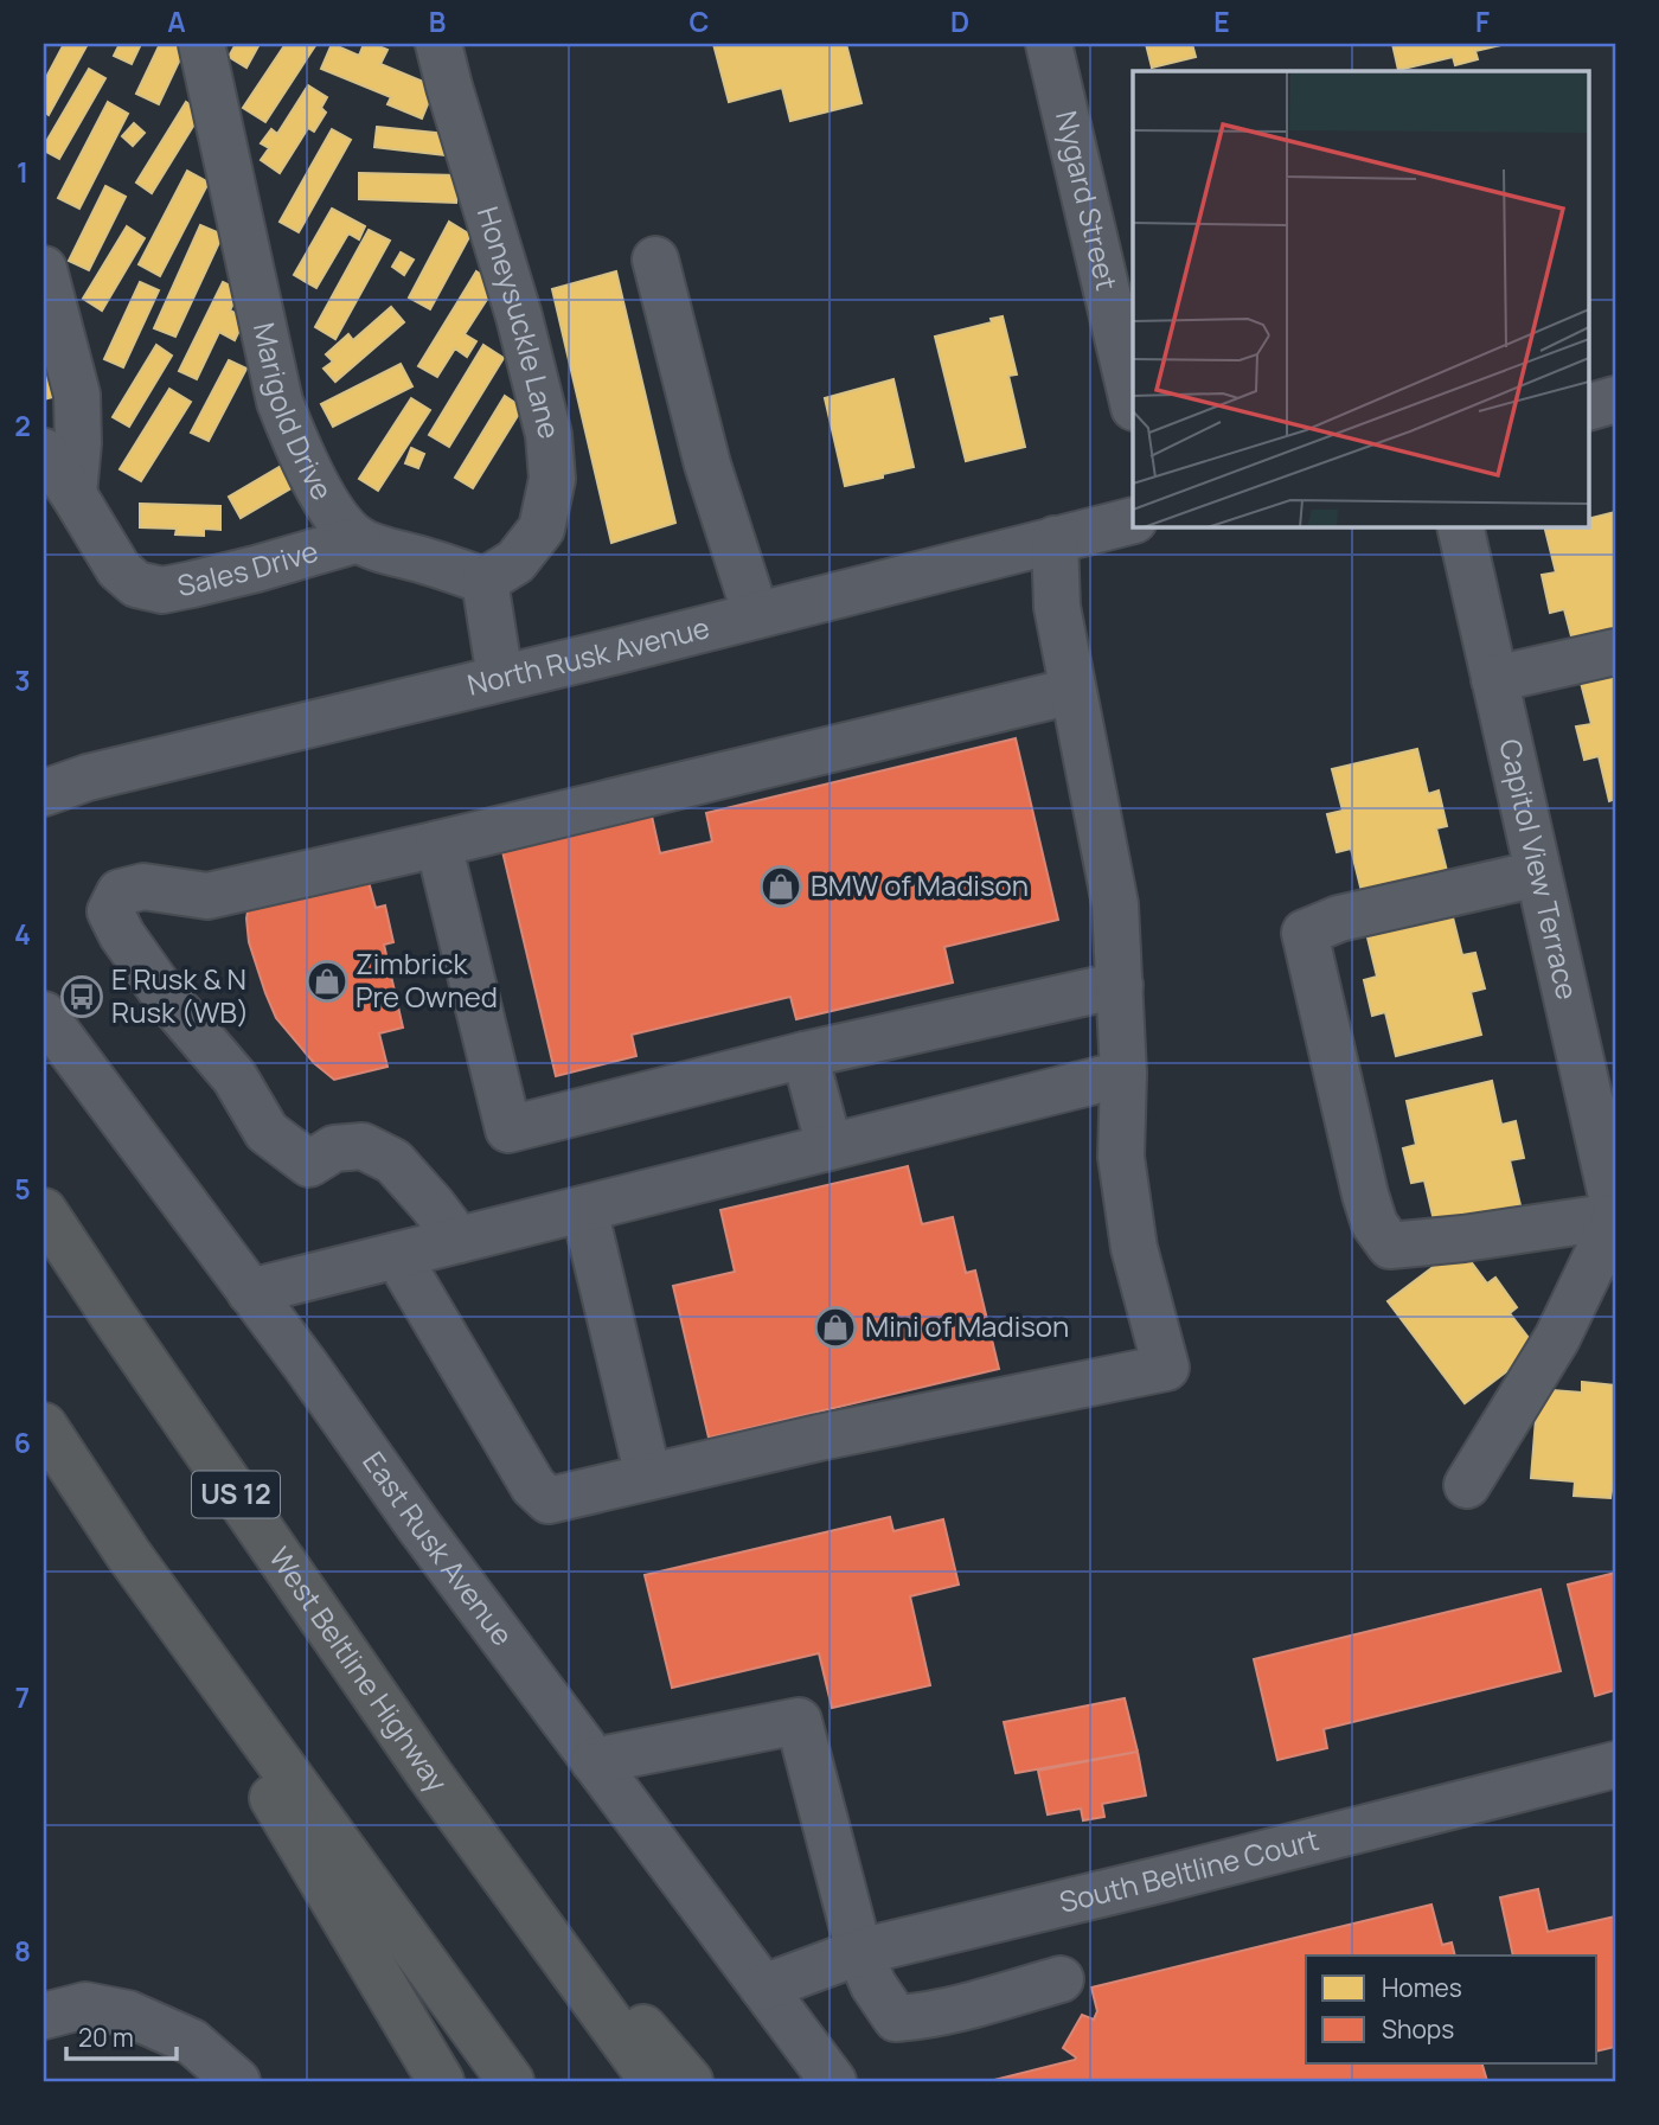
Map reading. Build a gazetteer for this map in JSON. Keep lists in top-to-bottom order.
{
  "streets": {
    "highway": ["US 12", "West Beltline Highway"],
    "street": [
      "Nygard Street",
      "Honeysuckle Lane",
      "Marigold Drive",
      "Sales Drive",
      "North Rusk Avenue",
      "Capitol View Terrace",
      "East Rusk Avenue",
      "South Beltline Court"
    ]
  },
  "crossings": [
    ["Honeysuckle Lane", "Marigold Drive"],
    ["Marigold Drive", "Sales Drive"],
    ["East Rusk Avenue", "South Beltline Court"]
  ],
  "places": {
    "shop": ["BMW of Madison", "Zimbrick Pre Owned", "Mini of Madison"],
    "bus stop": ["E Rusk & N Rusk (WB)"]
  },
  "legend": ["Homes", "Shops"],
  "scale_bar": "20 m",
  "grid": {
    "columns": [
      "A",
      "B",
      "C",
      "D",
      "E",
      "F"
    ],
    "rows": [
      "1",
      "2",
      "3",
      "4",
      "5",
      "6",
      "7",
      "8"
    ]
  }
}
